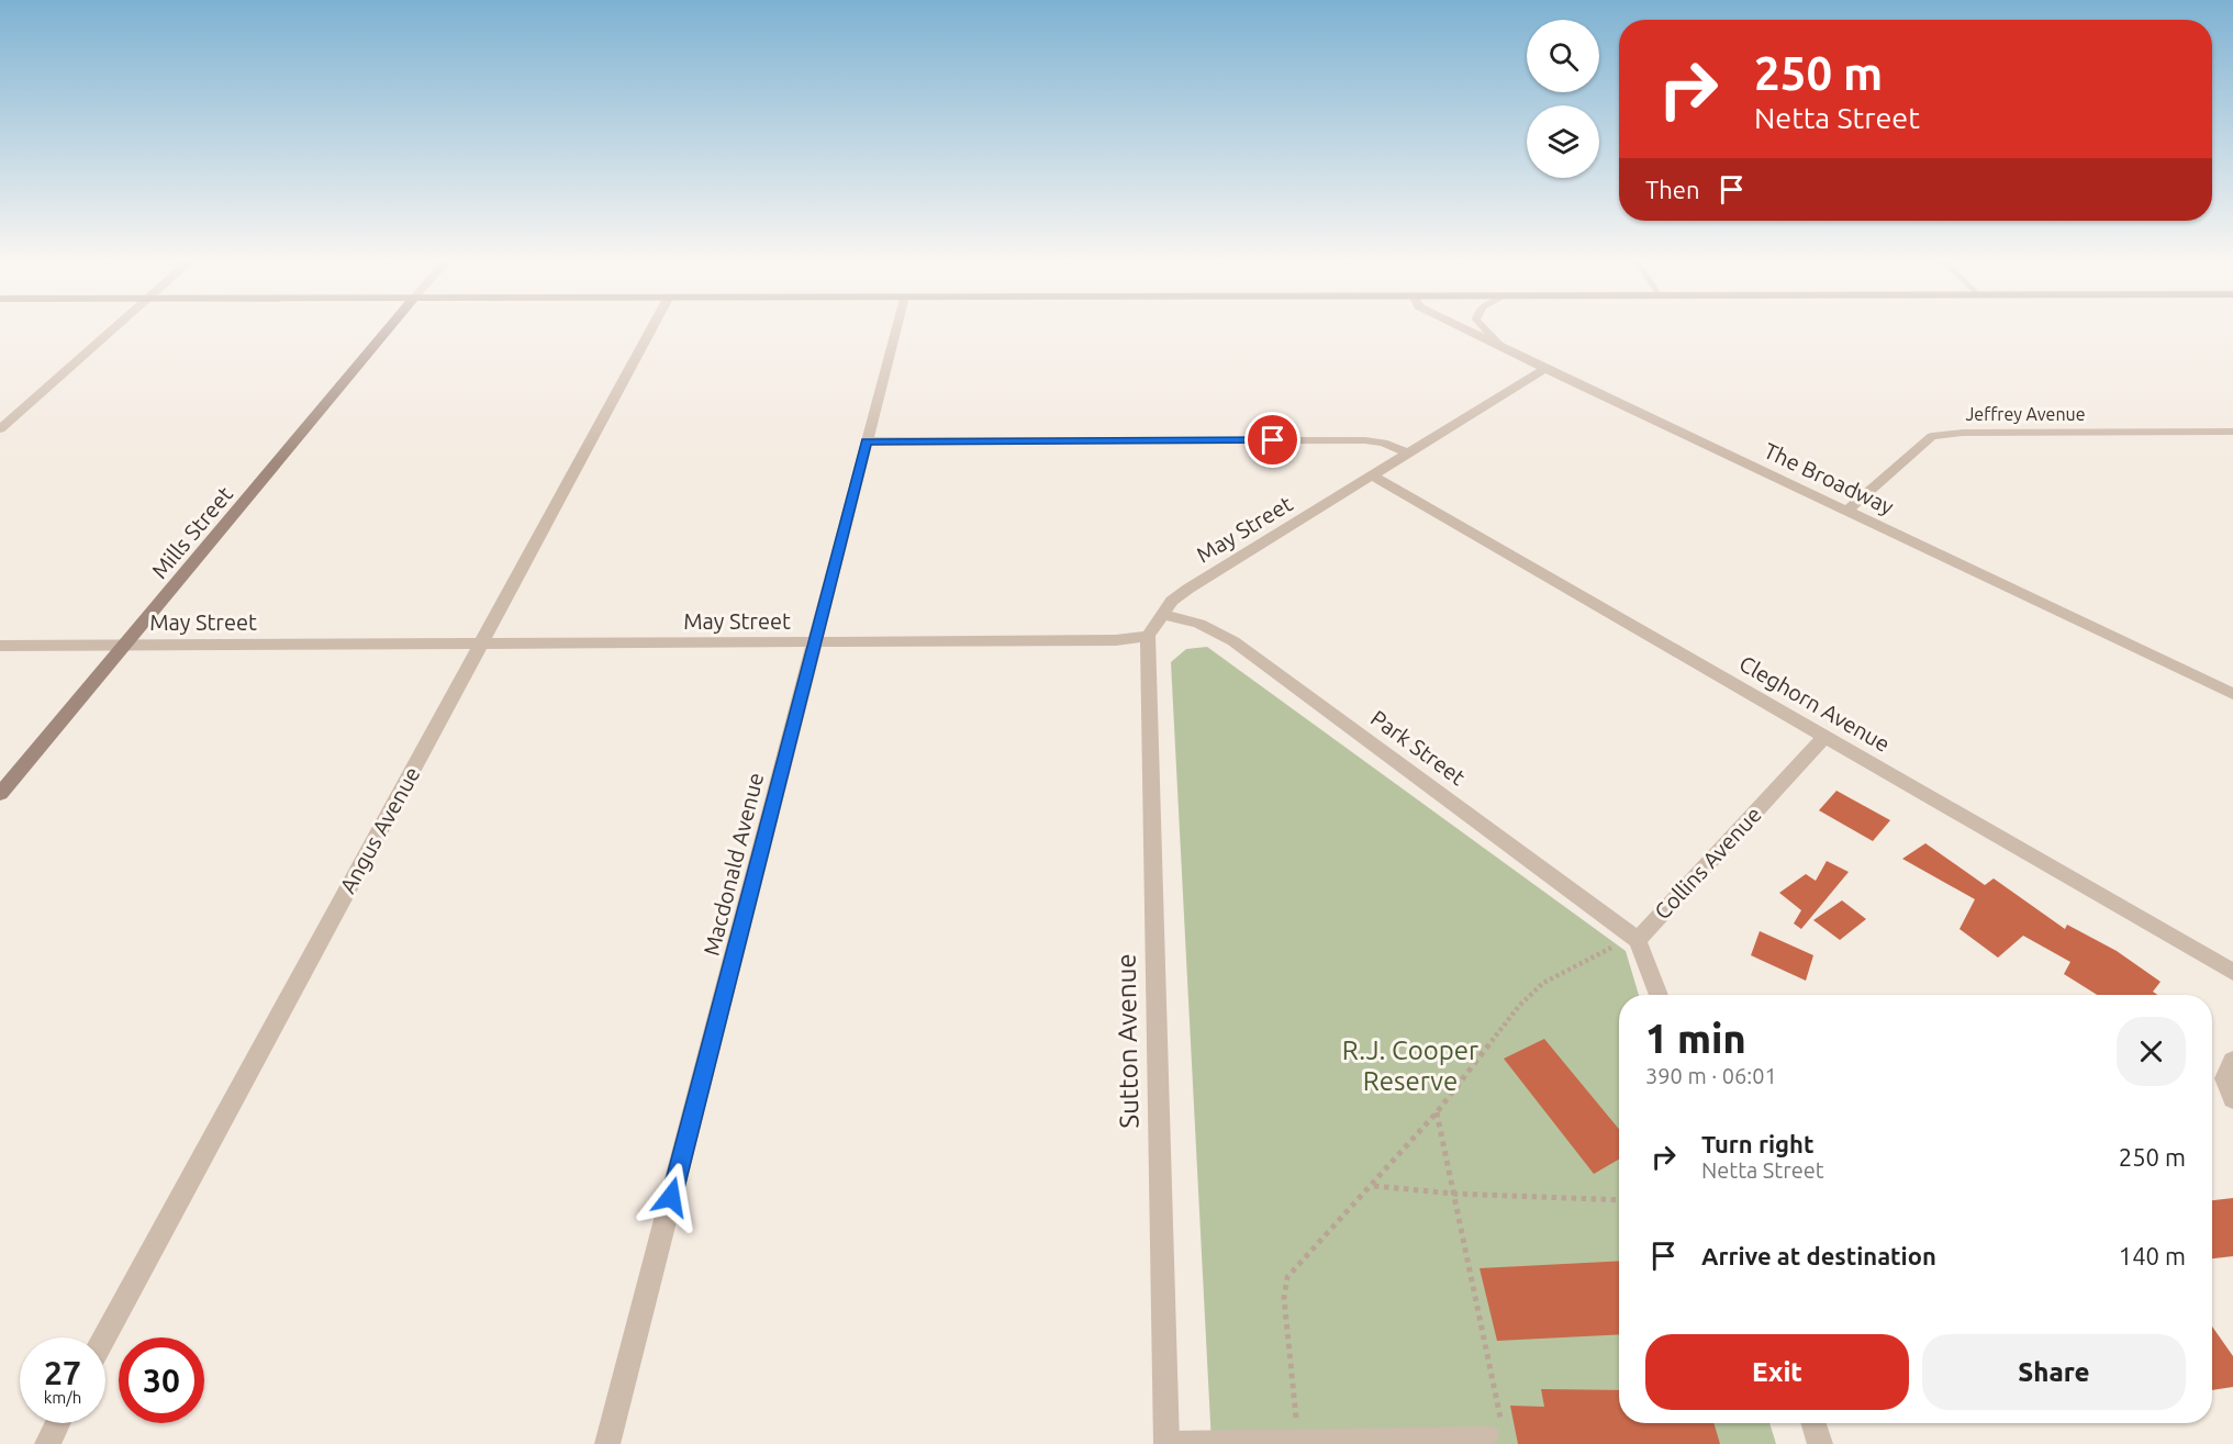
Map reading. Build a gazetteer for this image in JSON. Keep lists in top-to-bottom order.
{
  "streets": {
    "main road": ["Mills Street"],
    "street": [
      "Jeffrey Avenue",
      "The Broadway",
      "May Street",
      "Cleghorn Avenue",
      "Park Street",
      "Angus Avenue",
      "Collins Avenue",
      "Macdonald Avenue",
      "Sutton Avenue"
    ]
  },
  "crossings": [
    ["Jeffrey Avenue", "The Broadway"],
    ["The Broadway", "May Street"],
    ["May Street", "Mills Street"],
    ["May Street", "Cleghorn Avenue"],
    ["May Street", "Park Street"],
    ["May Street", "Angus Avenue"],
    ["May Street", "Macdonald Avenue"],
    ["May Street", "Sutton Avenue"],
    ["Cleghorn Avenue", "Collins Avenue"],
    ["Park Street", "Collins Avenue"]
  ],
  "parks": ["R.J. Cooper Reserve"],
  "page": {
    "turn": ["250 m", "Netta Street"],
    "then": "Then",
    "heading": ["1 min", "390 m · 06:01"],
    "list": [
      {
        "name": "Turn right",
        "note": "Netta Street",
        "value": "250 m"
      },
      {
        "name": "Arrive at destination",
        "value": "140 m"
      }
    ],
    "buttons": ["Exit", "Share"],
    "speed": "27 km/h",
    "limit": "30"
  }
}
